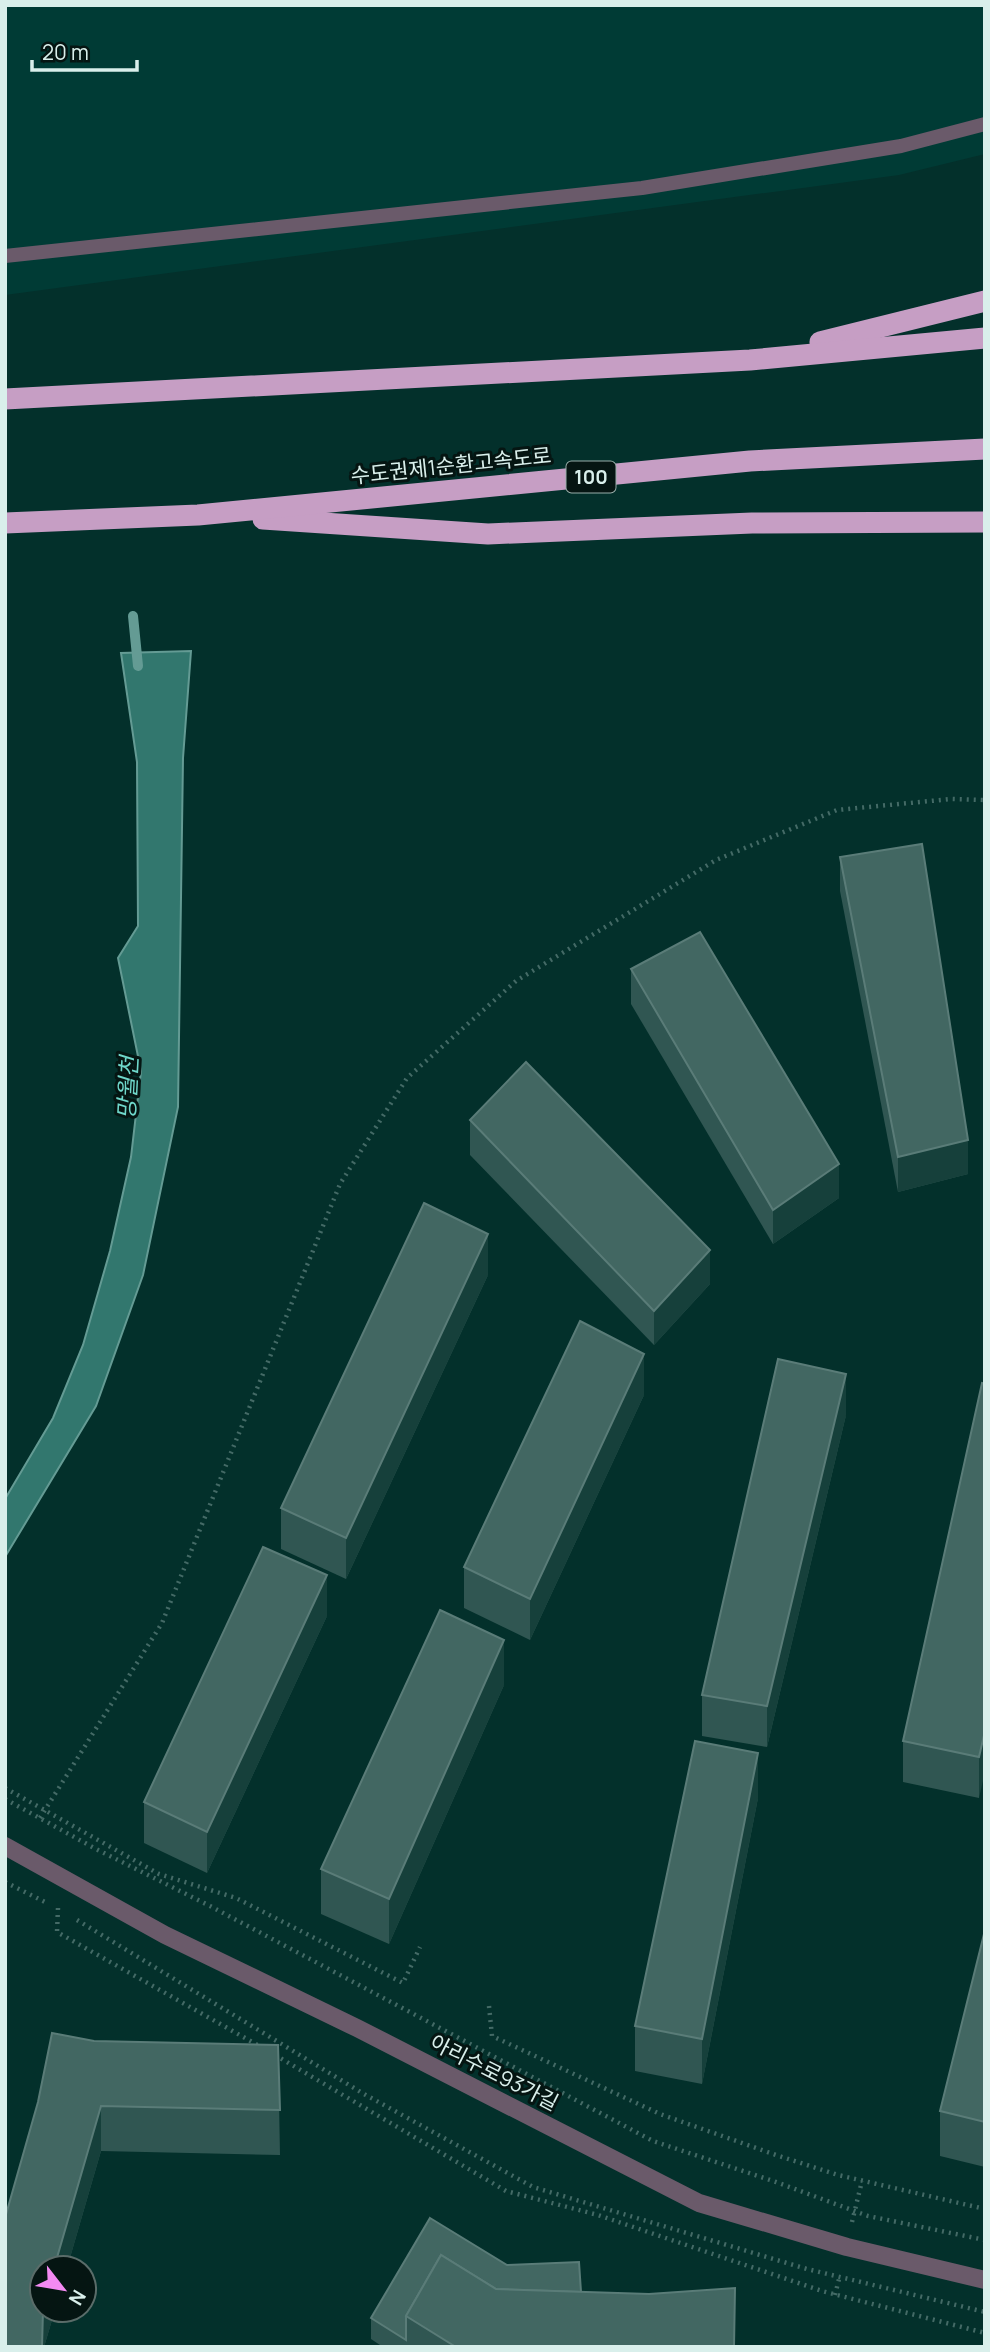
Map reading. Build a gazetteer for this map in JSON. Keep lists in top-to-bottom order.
{
  "streets": {
    "highway": ["수도권제1순환고속도로", "100"],
    "street": ["아리수로93가길"]
  },
  "water": ["망월천"],
  "scale_bar": "20 m",
  "north": "bottom right"
}
